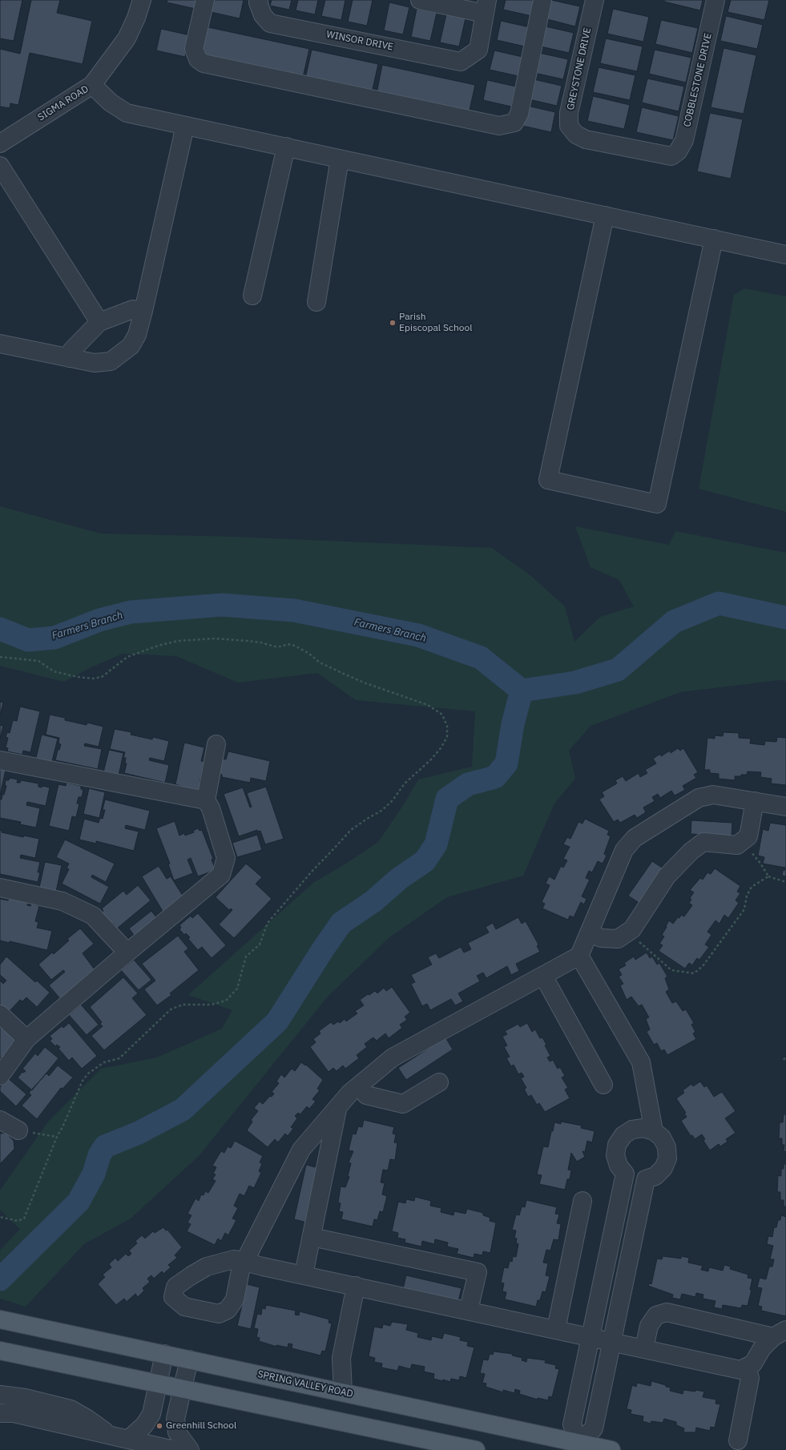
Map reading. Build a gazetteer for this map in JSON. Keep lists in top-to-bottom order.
{
  "streets": {
    "main road": ["SPRING VALLEY ROAD"],
    "street": [
      "WINSOR DRIVE",
      "GREYSTONE DRIVE",
      "COBBLESTONE DRIVE",
      "SIGMA ROAD"
    ]
  },
  "crossings": [
    ["GREYSTONE DRIVE", "COBBLESTONE DRIVE"]
  ],
  "water": ["Farmers Branch"],
  "places": ["Parish Episcopal School", "Greenhill School"]
}
